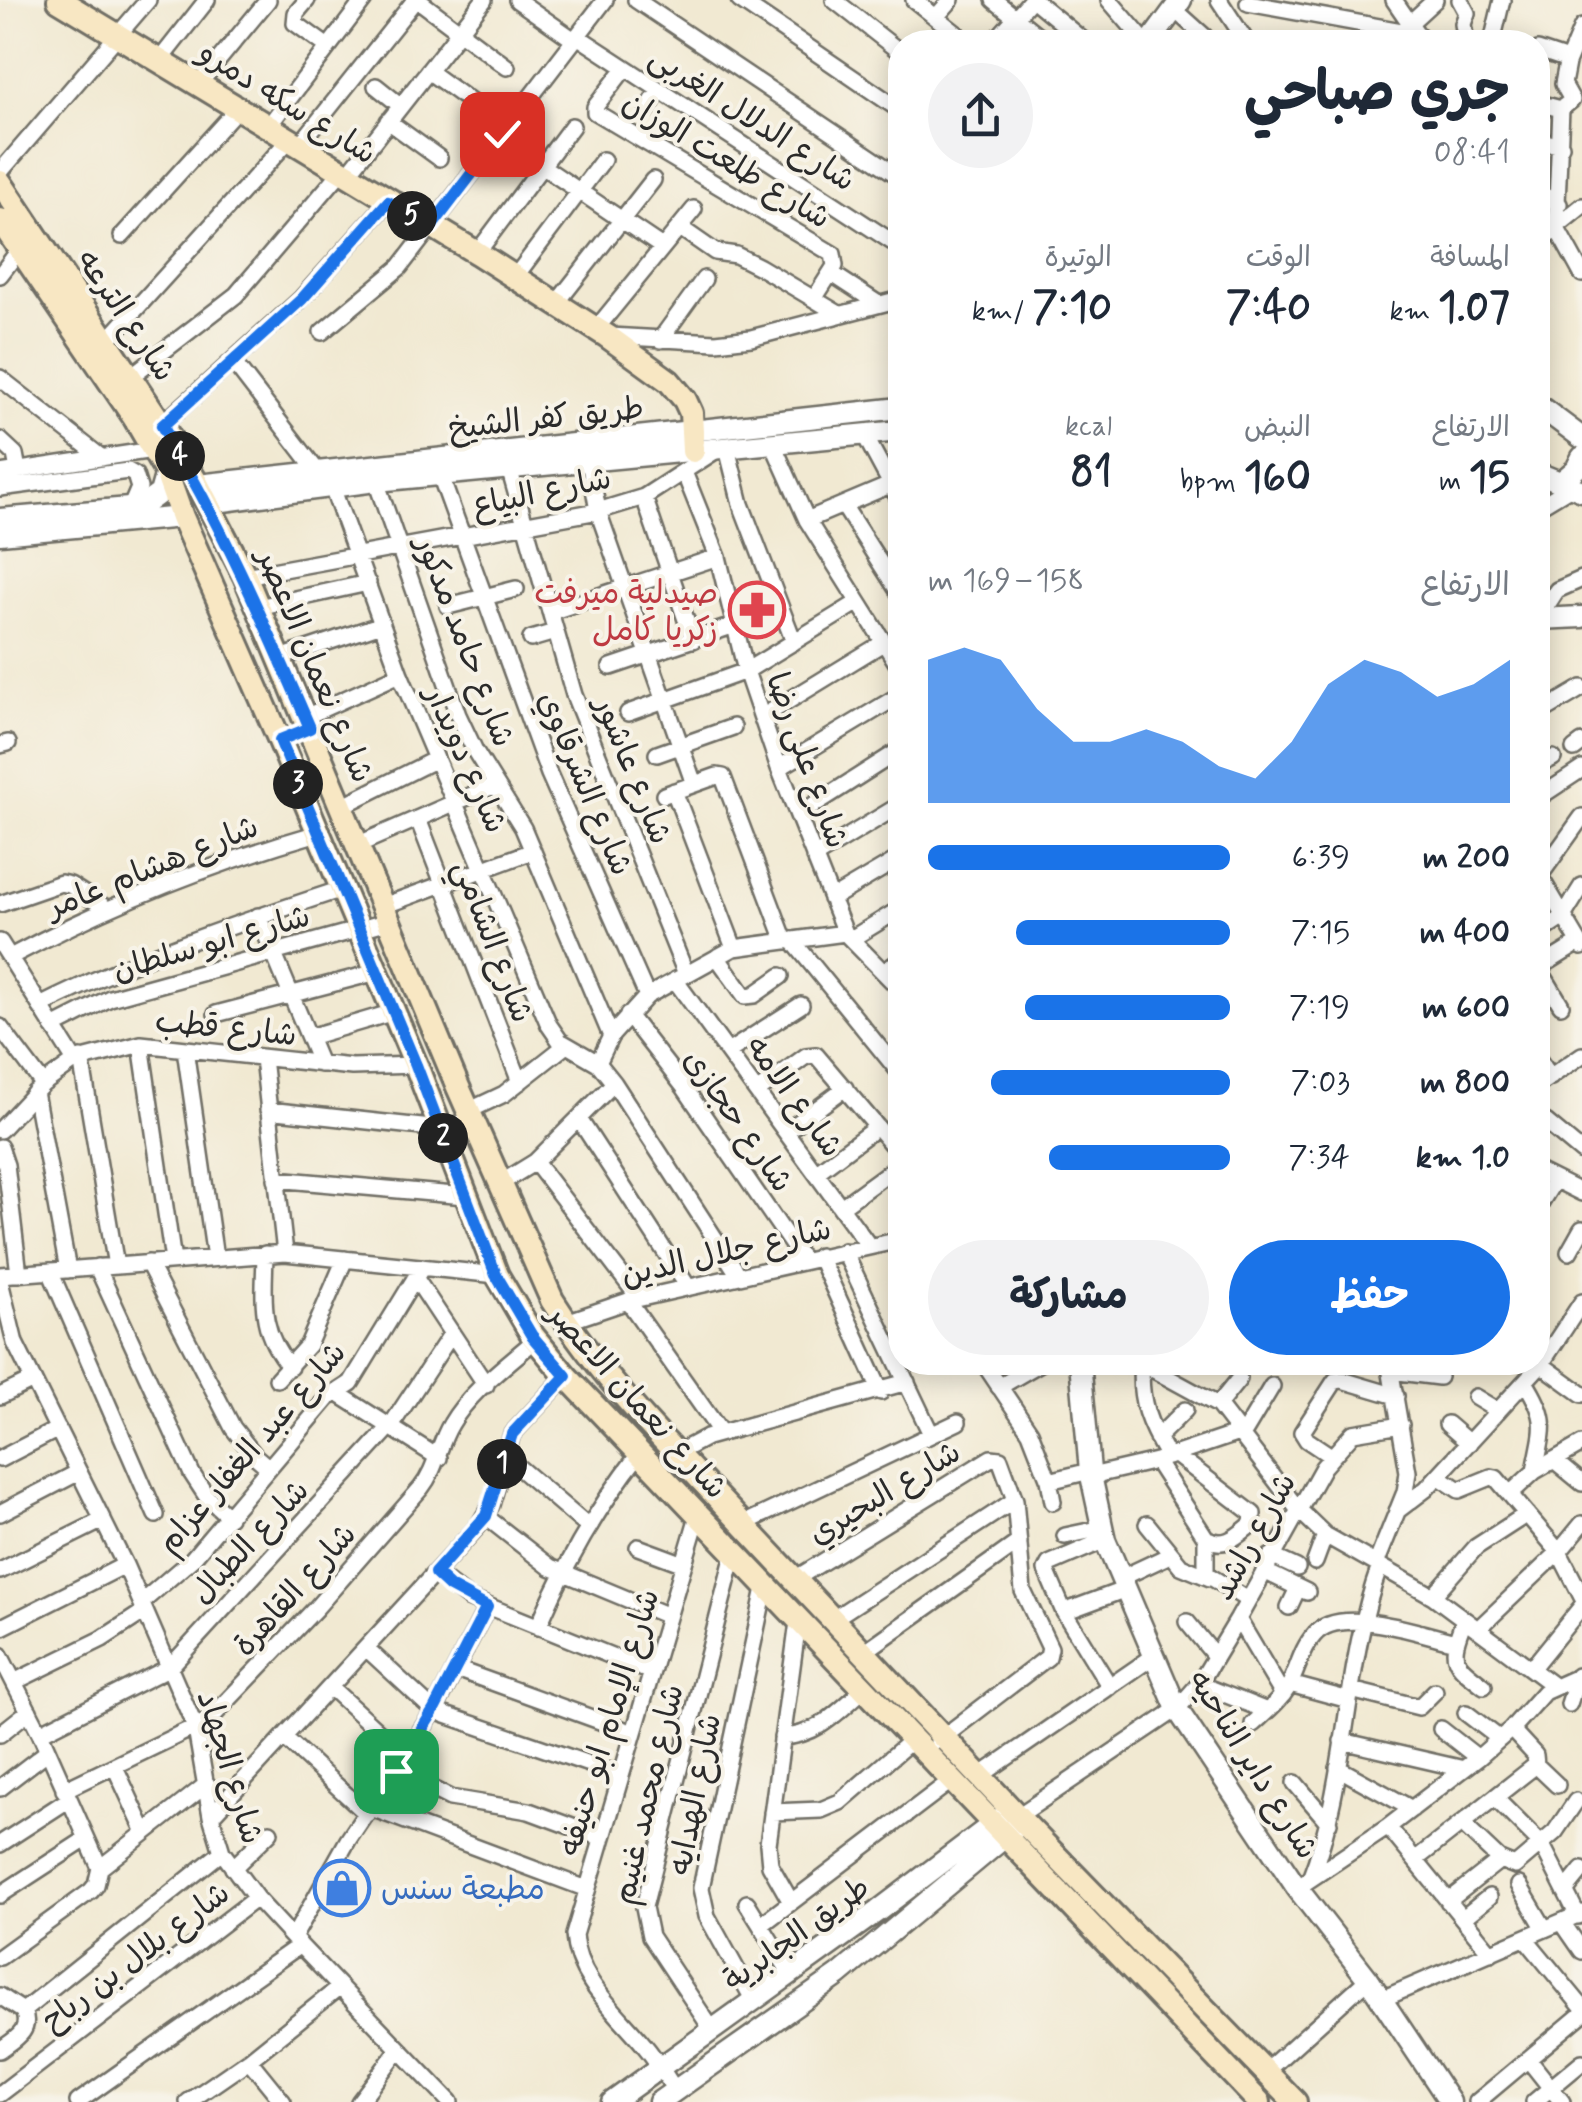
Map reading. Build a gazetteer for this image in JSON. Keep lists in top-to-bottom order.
{
  "streets": {
    "main road": ["شارع سكه دمرو", "شارع الترعه", "شارع نعمان الاعصر"],
    "street": [
      "شارع الدلال الغربى",
      "شارع طلعت الوزان",
      "طريق كفر الشيخ",
      "شارع البياع",
      "شارع حامد مدكور",
      "شارع دويدار",
      "شارع على رضا",
      "شارع عاشور",
      "شارع الشرقاوي",
      "شارع هشام عامر",
      "شارع الشامي",
      "شارع ابو سلطان",
      "شارع قطب",
      "شارع الامه",
      "شارع حجازى",
      "شارع جلال الدين",
      "شارع عبد الغفار عزام",
      "شارع البحيري",
      "شارع راشد",
      "شارع الطبال",
      "شارع القاهرة",
      "شارع الإمام ابو حنيفه",
      "شارع داير الناحيه",
      "شارع الجهاد",
      "شارع محمد غنيم",
      "شارع الهدايه",
      "طريق الجابرية",
      "شارع بلال بن رباح"
    ]
  },
  "crossings": [
    ["شارع سكه دمرو", "طريق كفر الشيخ"],
    ["شارع سكه دمرو", "شارع البياع"],
    ["شارع سكه دمرو", "شارع على رضا"],
    ["شارع الدلال الغربى", "شارع طلعت الوزان"],
    ["شارع الترعه", "طريق كفر الشيخ"],
    ["شارع الترعه", "شارع نعمان الاعصر"],
    ["طريق كفر الشيخ", "شارع البياع"],
    ["طريق كفر الشيخ", "شارع حامد مدكور"],
    ["طريق كفر الشيخ", "شارع نعمان الاعصر"],
    ["طريق كفر الشيخ", "شارع دويدار"],
    ["طريق كفر الشيخ", "شارع على رضا"],
    ["طريق كفر الشيخ", "شارع عاشور"],
    ["طريق كفر الشيخ", "شارع الشرقاوي"],
    ["شارع البياع", "شارع حامد مدكور"],
    ["شارع البياع", "شارع نعمان الاعصر"],
    ["شارع البياع", "شارع دويدار"],
    ["شارع البياع", "شارع على رضا"],
    ["شارع البياع", "شارع عاشور"],
    ["شارع البياع", "شارع الشرقاوي"],
    ["شارع حامد مدكور", "شارع ابو سلطان"],
    ["شارع نعمان الاعصر", "شارع هشام عامر"],
    ["شارع نعمان الاعصر", "شارع ابو سلطان"],
    ["شارع نعمان الاعصر", "شارع قطب"],
    ["شارع نعمان الاعصر", "شارع جلال الدين"],
    ["شارع نعمان الاعصر", "شارع البحيري"],
    ["شارع نعمان الاعصر", "شارع راشد"],
    ["شارع نعمان الاعصر", "شارع القاهرة"],
    ["شارع نعمان الاعصر", "شارع الإمام ابو حنيفه"],
    ["شارع نعمان الاعصر", "شارع محمد غنيم"],
    ["شارع نعمان الاعصر", "شارع الهدايه"],
    ["شارع نعمان الاعصر", "طريق الجابرية"],
    ["شارع دويدار", "شارع ابو سلطان"],
    ["شارع عاشور", "شارع الامه"],
    ["شارع الشامي", "شارع ابو سلطان"],
    ["شارع الامه", "شارع جلال الدين"],
    ["شارع حجازى", "شارع جلال الدين"],
    ["شارع عبد الغفار عزام", "شارع الجهاد"],
    ["شارع راشد", "شارع داير الناحيه"],
    ["شارع راشد", "طريق الجابرية"],
    ["شارع الطبال", "شارع الجهاد"],
    ["شارع القاهرة", "شارع الجهاد"],
    ["شارع الإمام ابو حنيفه", "طريق الجابرية"],
    ["شارع الجهاد", "شارع بلال بن رباح"],
    ["شارع محمد غنيم", "طريق الجابرية"],
    ["شارع الهدايه", "طريق الجابرية"]
  ],
  "places": {
    "pharmacy": ["صيدلية ميرفت زكريا كامل"],
    "shop": ["مطبعة سنس"]
  },
  "page": {
    "heading": ["جري صباحي", "08:41"],
    "pins": [
      "5",
      "4",
      "3",
      "2",
      "1"
    ],
    "stats": [
      ["المسافة", "1.07 km"],
      ["الوقت", "7:40"],
      ["الوتيرة", "7:10 /km"],
      ["الارتفاع", "15 m"],
      ["النبض", "160 bpm"],
      ["kcal", "81"]
    ],
    "chart": ["الارتفاع", "158–169 m"],
    "list": [
      {
        "name": "200 m",
        "note": "6:39"
      },
      {
        "name": "400 m",
        "note": "7:15"
      },
      {
        "name": "600 m",
        "note": "7:19"
      },
      {
        "name": "800 m",
        "note": "7:03"
      },
      {
        "name": "1.0 km",
        "note": "7:34"
      }
    ],
    "buttons": ["حفظ", "مشاركة"]
  }
}
